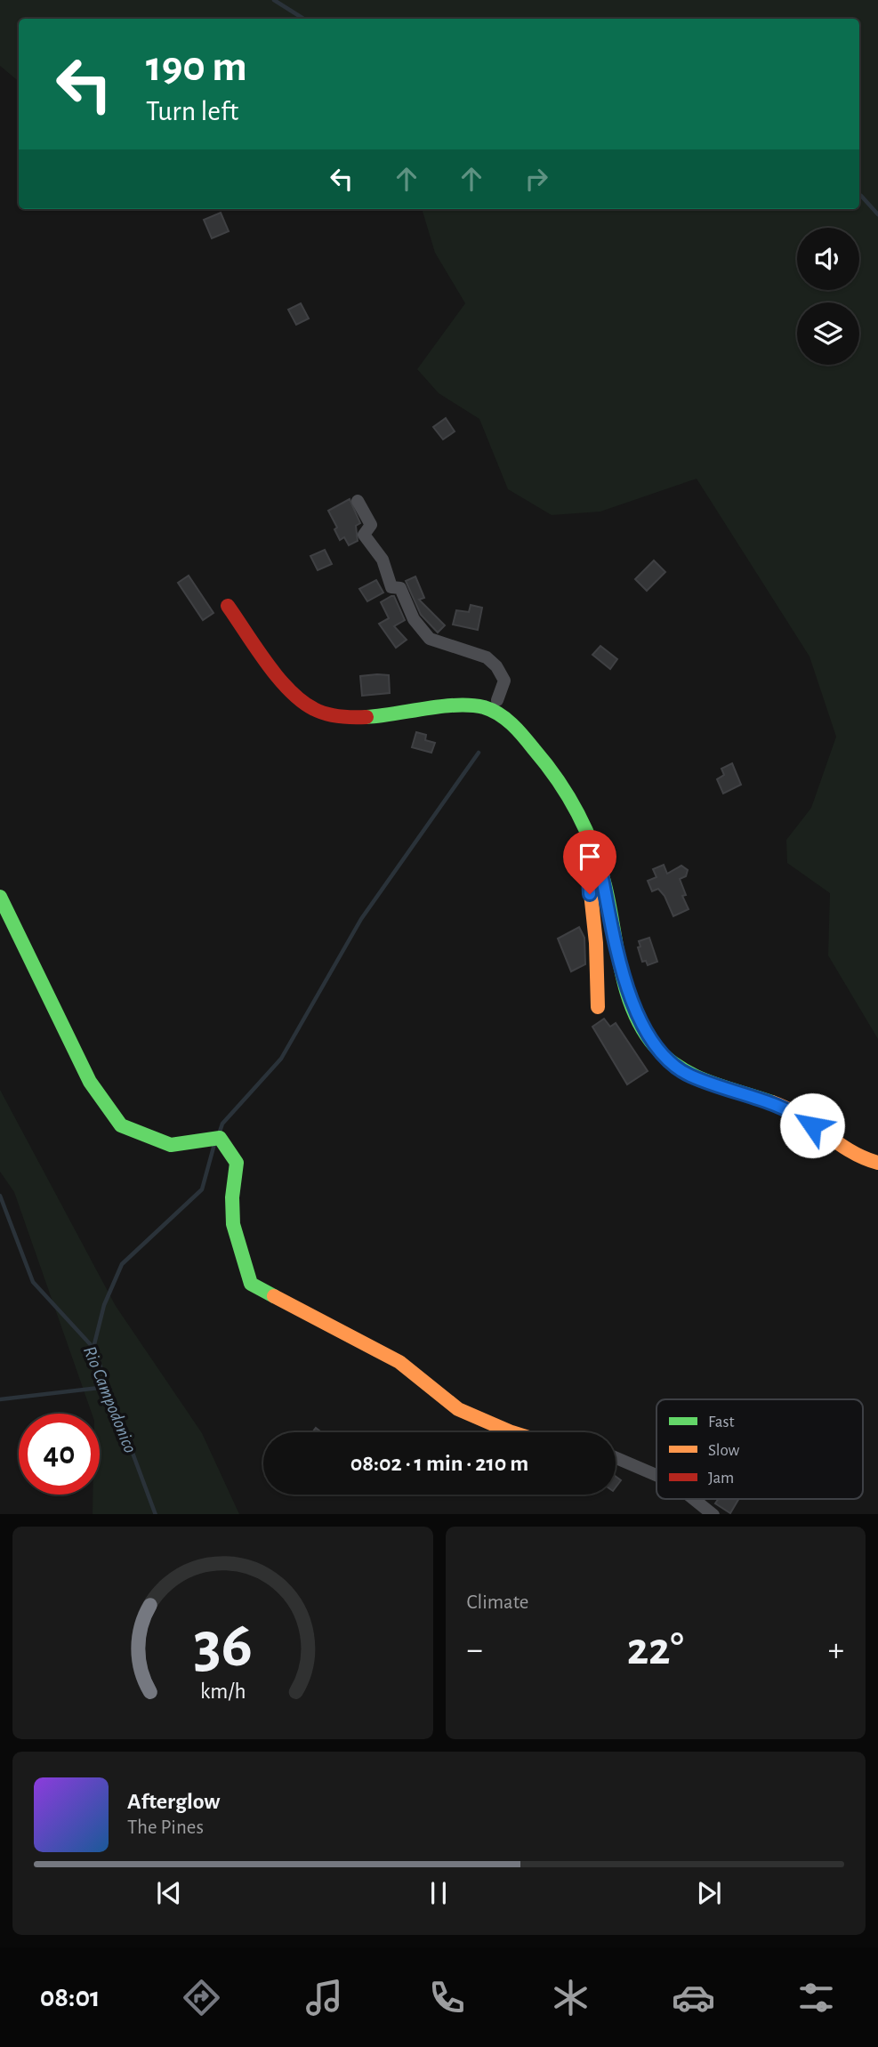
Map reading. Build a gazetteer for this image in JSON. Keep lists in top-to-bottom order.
{
  "water": ["Rio Campodonico"],
  "legend": ["Fast", "Slow", "Jam"],
  "page": {
    "turn": ["190 m", "Turn left"],
    "limit": "40",
    "trip": "08:02 · 1 min · 210 m",
    "tile": "Climate",
    "heat": ["−", "22°", "+"],
    "song": ["Afterglow", "The Pines"],
    "tabs": "08:01",
    "gauge": ["36", "km/h"]
  }
}
